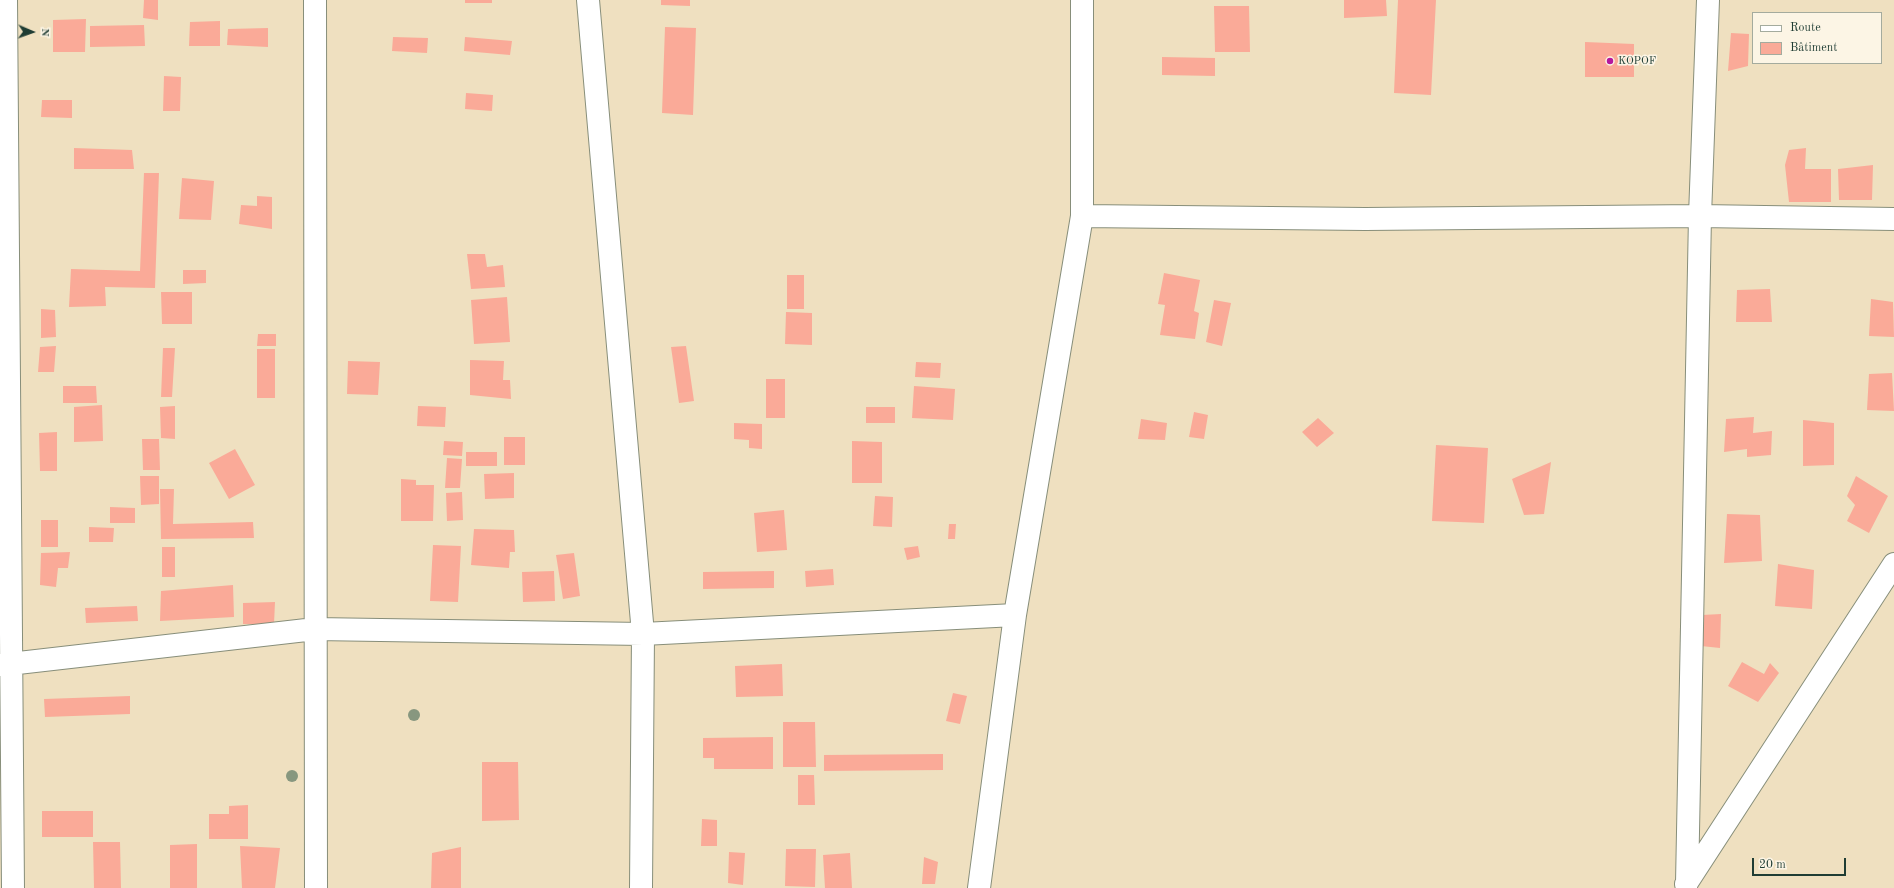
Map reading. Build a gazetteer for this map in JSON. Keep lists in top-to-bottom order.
{
  "places": ["KOPOF"],
  "legend": ["Route", "Bâtiment"],
  "scale_bar": "20 m",
  "north": "right"
}
